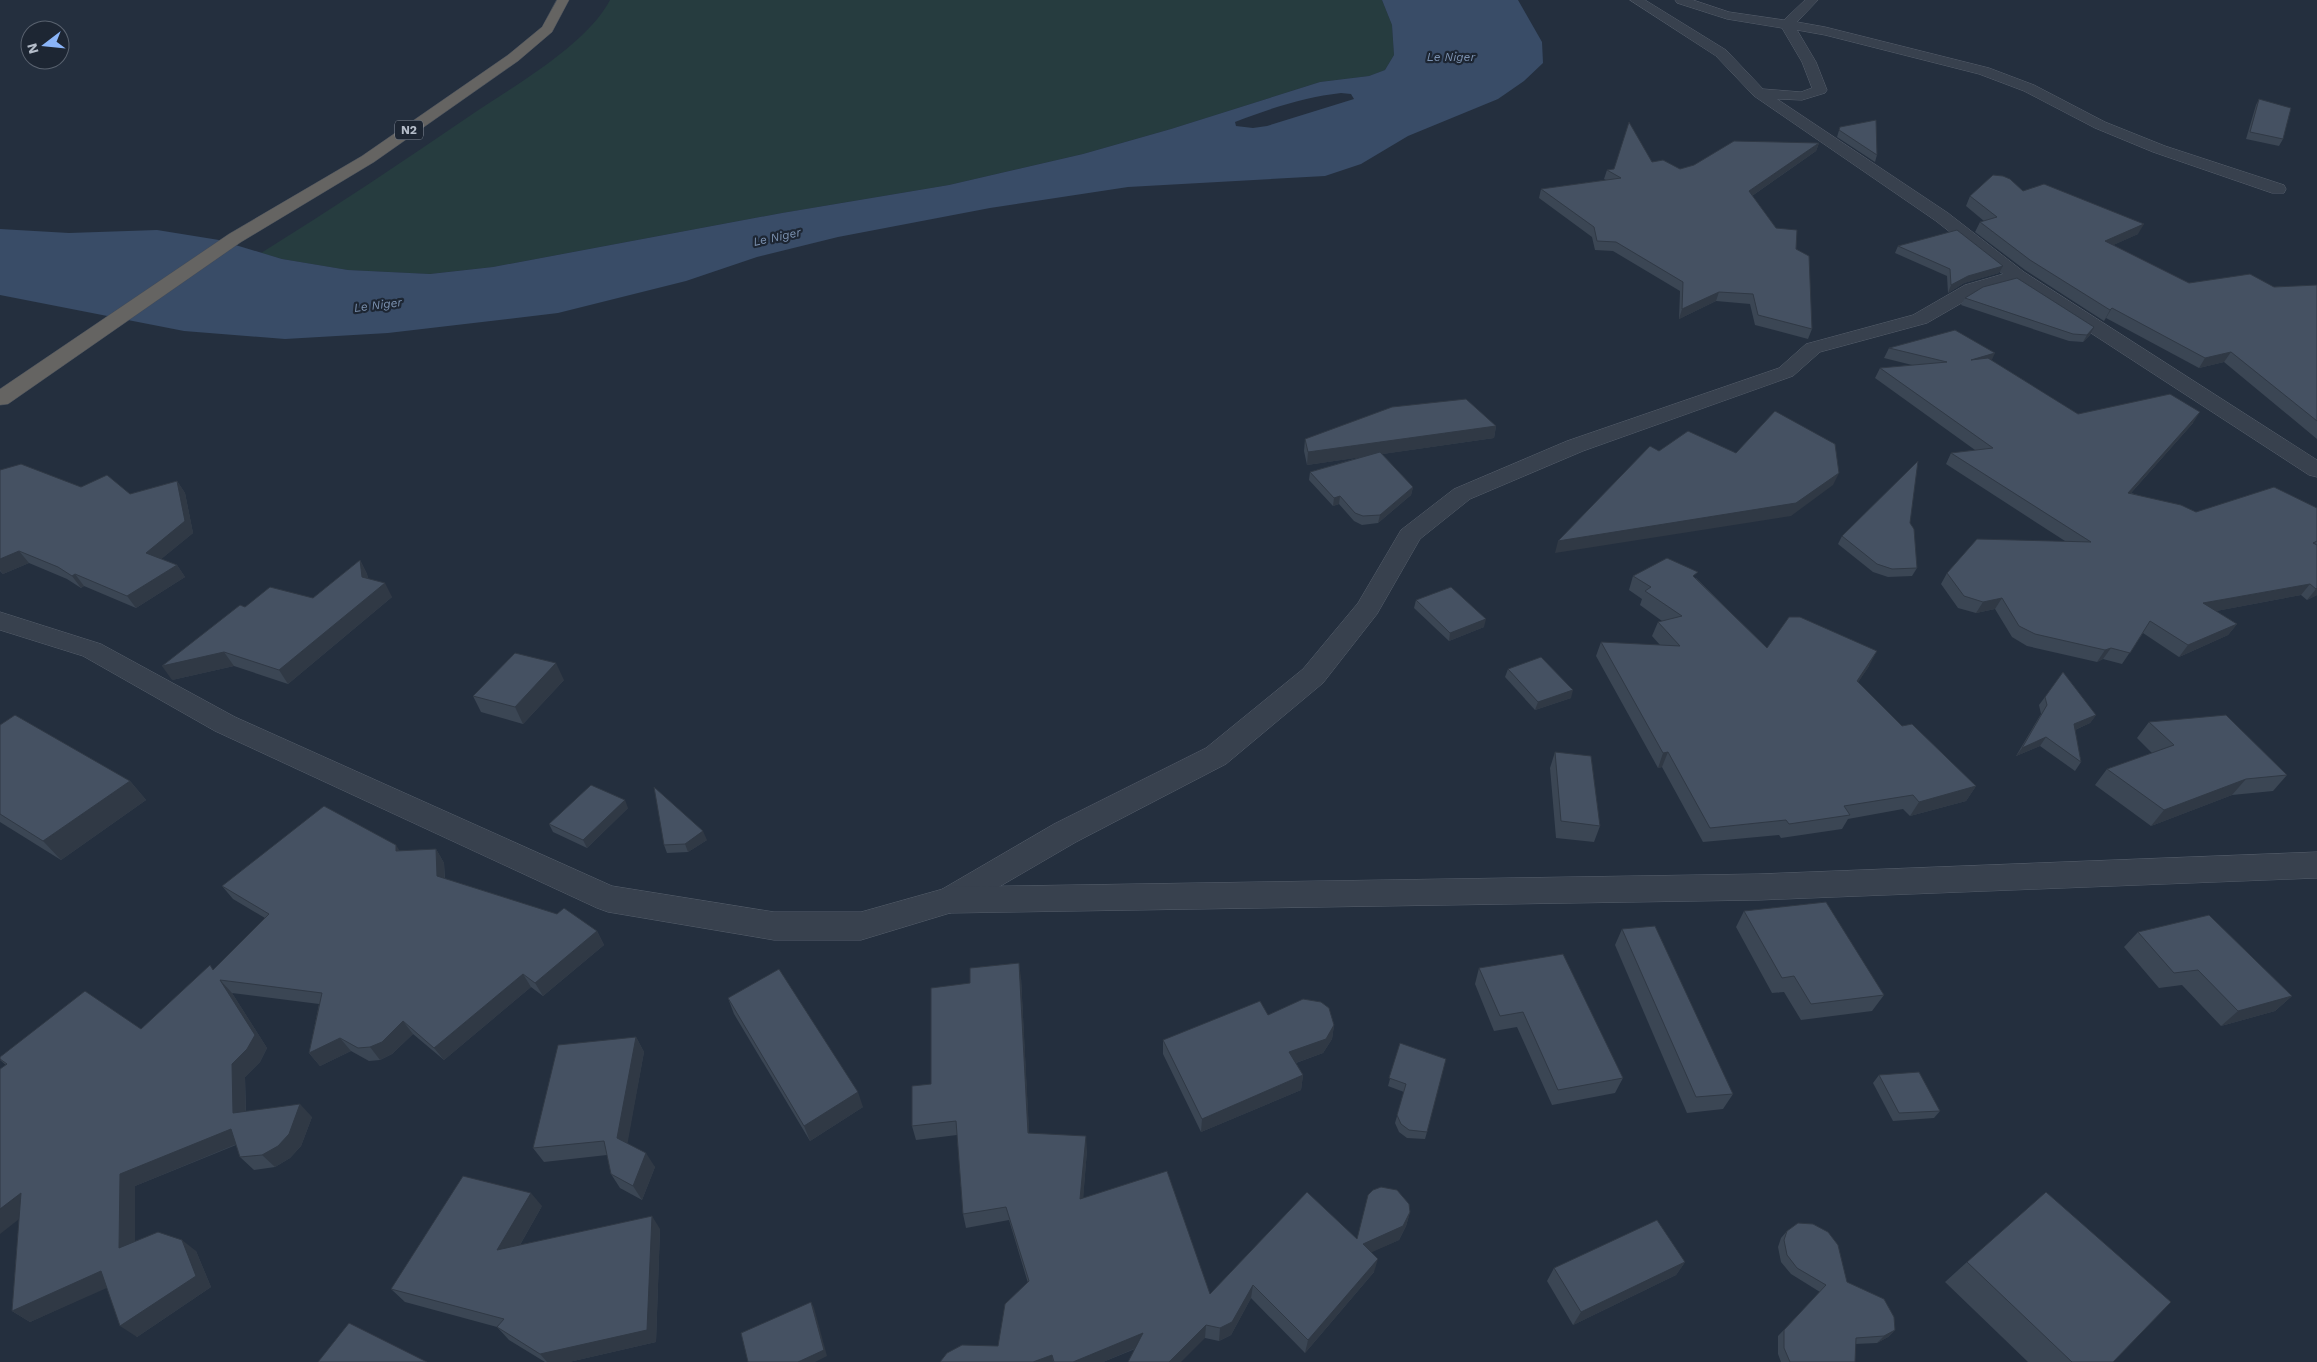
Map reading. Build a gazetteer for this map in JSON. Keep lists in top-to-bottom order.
{
  "streets": {
    "highway": ["N2"]
  },
  "water": ["Le Niger"],
  "north": "left"
}
